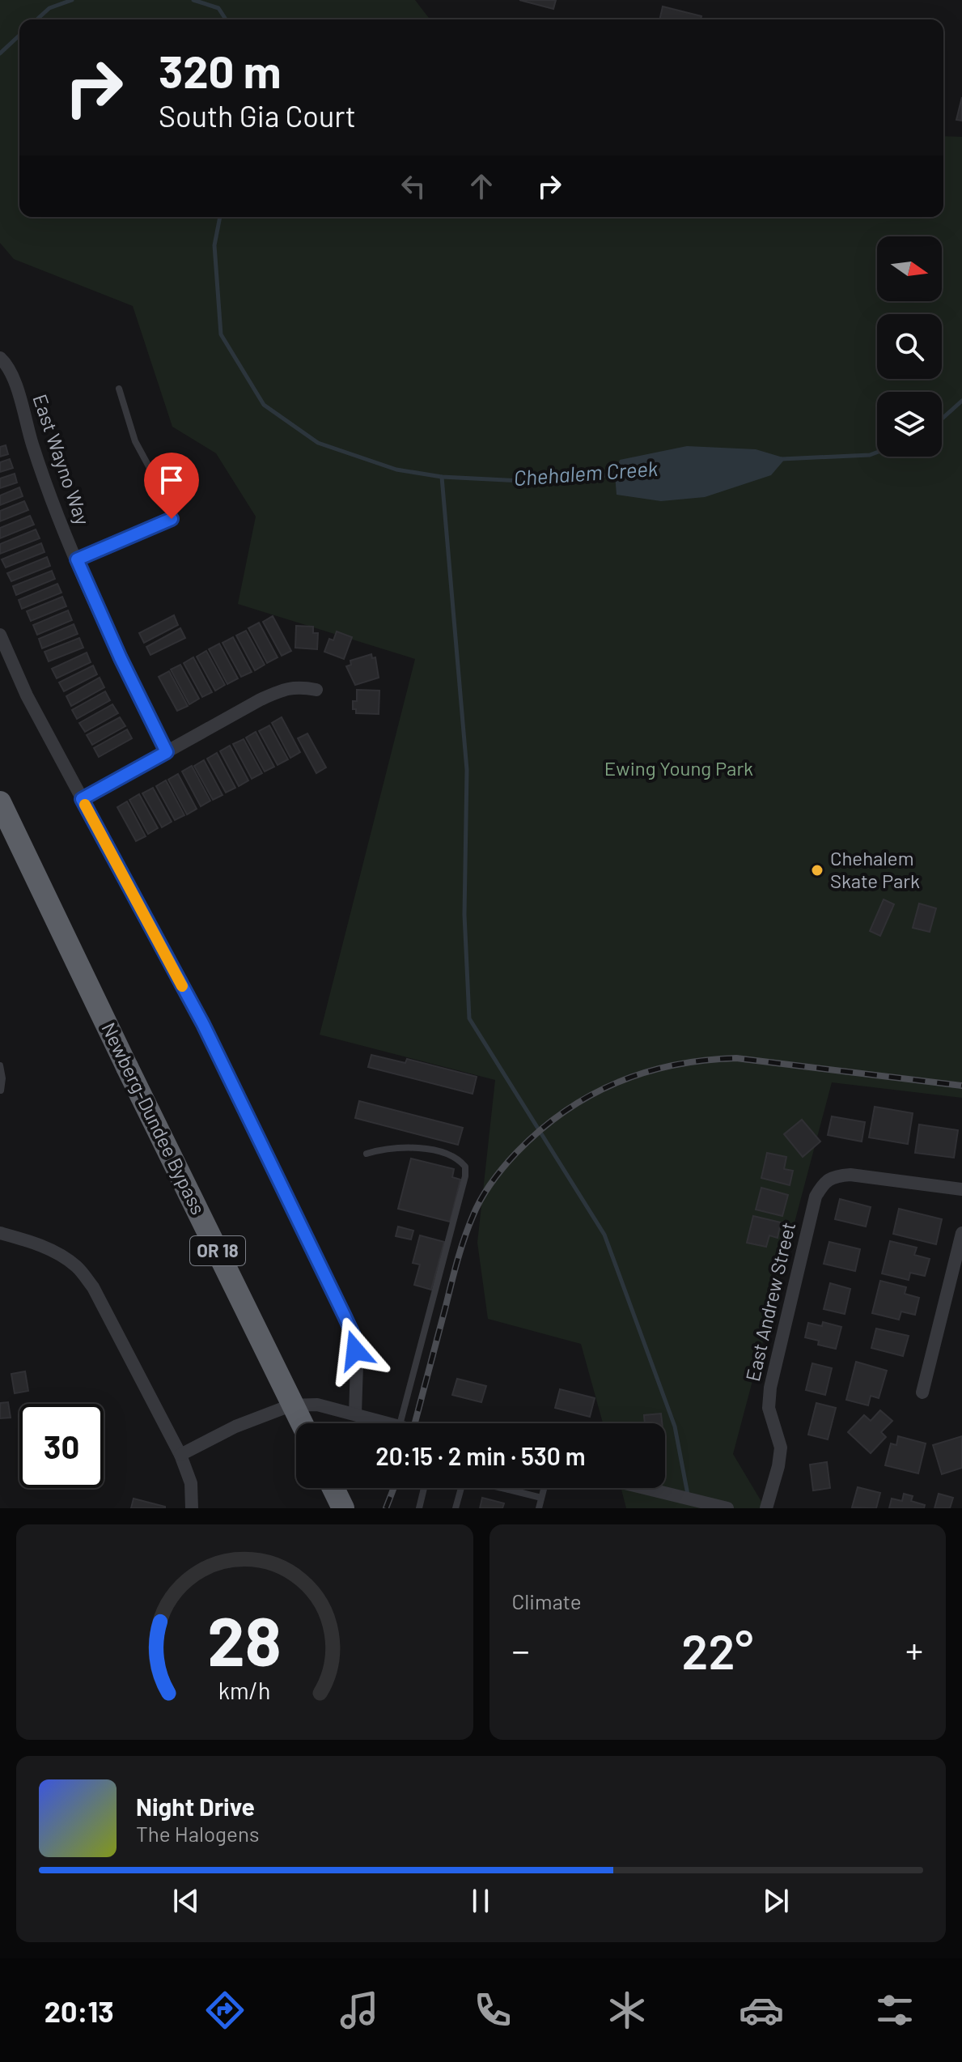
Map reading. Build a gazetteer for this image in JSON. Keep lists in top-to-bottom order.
{
  "streets": {
    "highway": ["Newberg-Dundee Bypass", "OR 18"],
    "street": ["East Wayno Way", "East Andrew Street"]
  },
  "water": ["Chehalem Creek"],
  "parks": ["Ewing Young Park"],
  "places": ["Chehalem Skate Park"],
  "north": "right",
  "page": {
    "turn": ["320 m", "South Gia Court"],
    "limit": "30",
    "trip": "20:15 · 2 min · 530 m",
    "tile": "Climate",
    "heat": ["−", "22°", "+"],
    "song": ["Night Drive", "The Halogens"],
    "tabs": "20:13",
    "gauge": ["28", "km/h"]
  }
}
